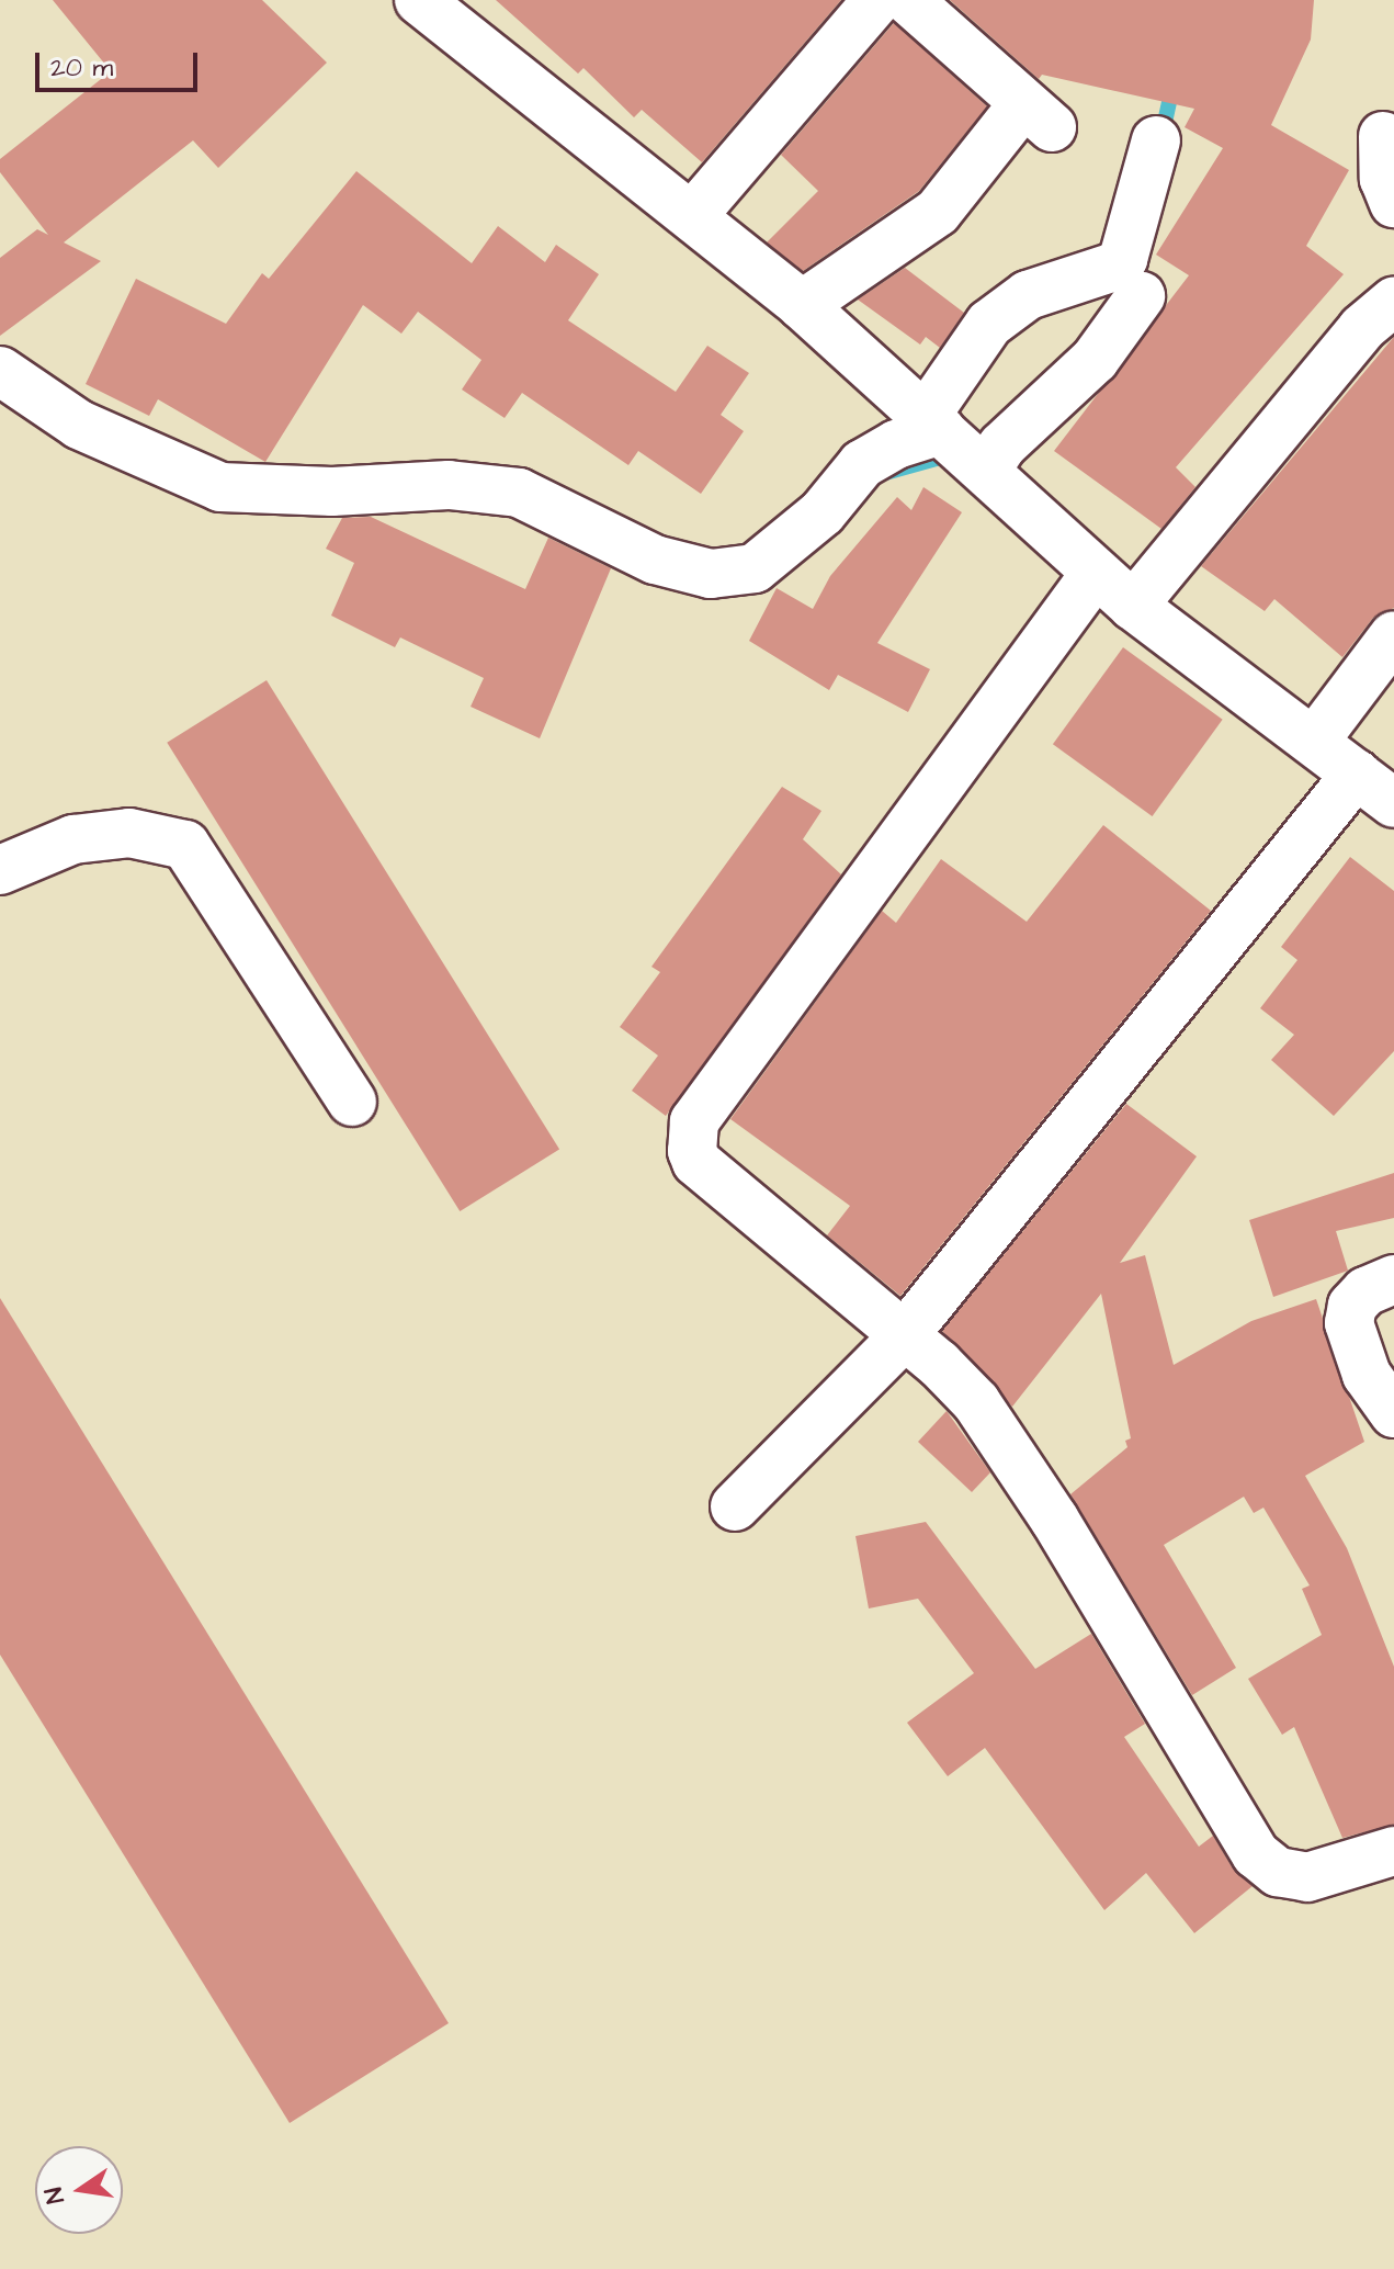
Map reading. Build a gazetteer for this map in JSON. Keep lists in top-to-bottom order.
{
  "scale_bar": "20 m",
  "north": "left"
}
